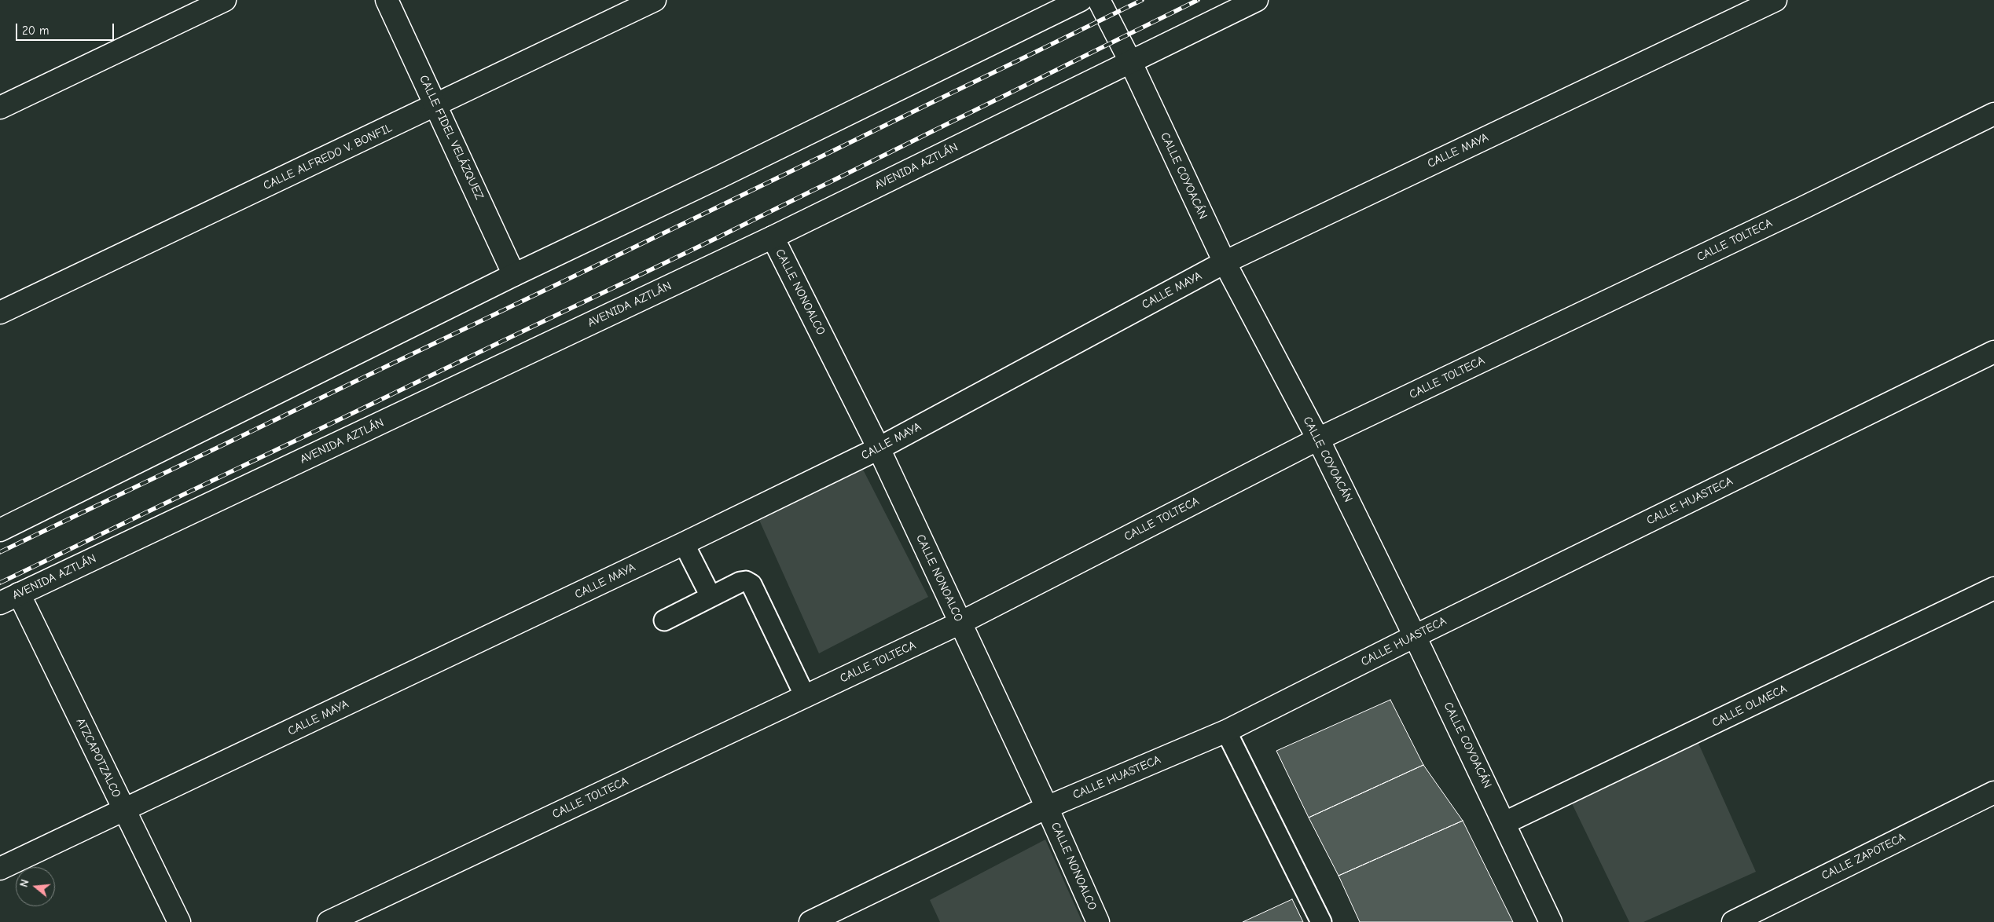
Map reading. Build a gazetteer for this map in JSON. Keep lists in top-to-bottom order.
{
  "streets": {
    "street": [
      "CALLE FIDEL VELÁZQUEZ",
      "CALLE MAYA",
      "CALLE ALFREDO V. BONFIL",
      "AVENIDA AZTLÁN",
      "CALLE COYOACÁN",
      "CALLE TOLTECA",
      "CALLE NONOALCO",
      "CALLE HUASTECA",
      "CALLE OLMECA",
      "ATZCAPOTZALCO",
      "CALLE ZAPOTECA"
    ]
  },
  "crossings": [
    ["CALLE FIDEL VELÁZQUEZ", "CALLE ALFREDO V. BONFIL"],
    ["CALLE MAYA", "CALLE COYOACÁN"],
    ["CALLE MAYA", "CALLE NONOALCO"],
    ["CALLE MAYA", "ATZCAPOTZALCO"],
    ["AVENIDA AZTLÁN", "CALLE COYOACÁN"],
    ["AVENIDA AZTLÁN", "CALLE NONOALCO"],
    ["AVENIDA AZTLÁN", "ATZCAPOTZALCO"],
    ["CALLE COYOACÁN", "CALLE TOLTECA"],
    ["CALLE COYOACÁN", "CALLE HUASTECA"],
    ["CALLE COYOACÁN", "CALLE OLMECA"],
    ["CALLE TOLTECA", "CALLE NONOALCO"],
    ["CALLE NONOALCO", "CALLE HUASTECA"]
  ],
  "scale_bar": "20 m",
  "north": "left"
}
